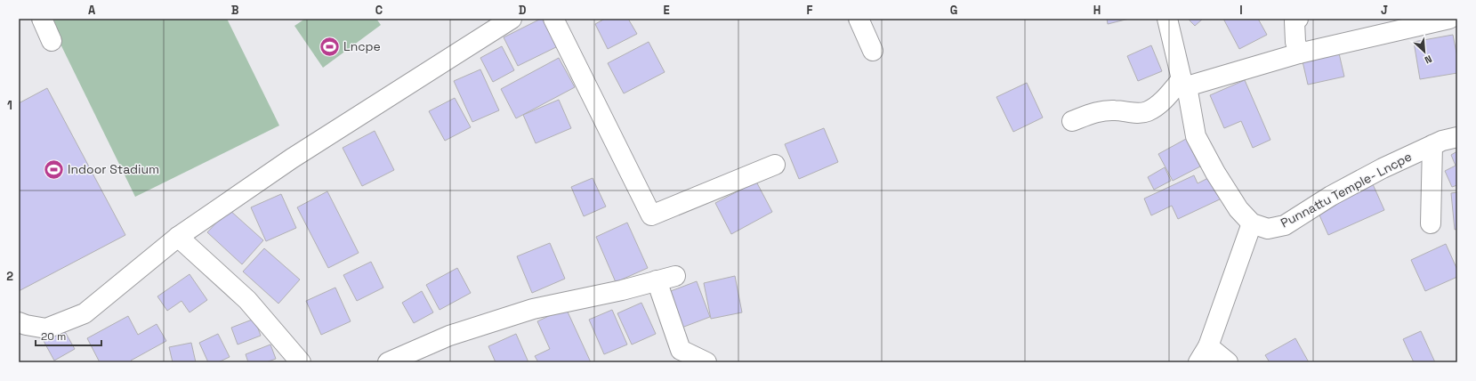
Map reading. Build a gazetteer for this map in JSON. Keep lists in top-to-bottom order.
{
  "streets": {
    "street": ["Punnattu Temple- Lncpe"]
  },
  "places": {
    "sports": ["Lncpe", "Indoor Stadium"]
  },
  "scale_bar": "20 m",
  "north": "bottom right",
  "grid": {
    "columns": [
      "A",
      "B",
      "C",
      "D",
      "E",
      "F",
      "G",
      "H",
      "I",
      "J"
    ],
    "rows": ["1", "2"]
  }
}
